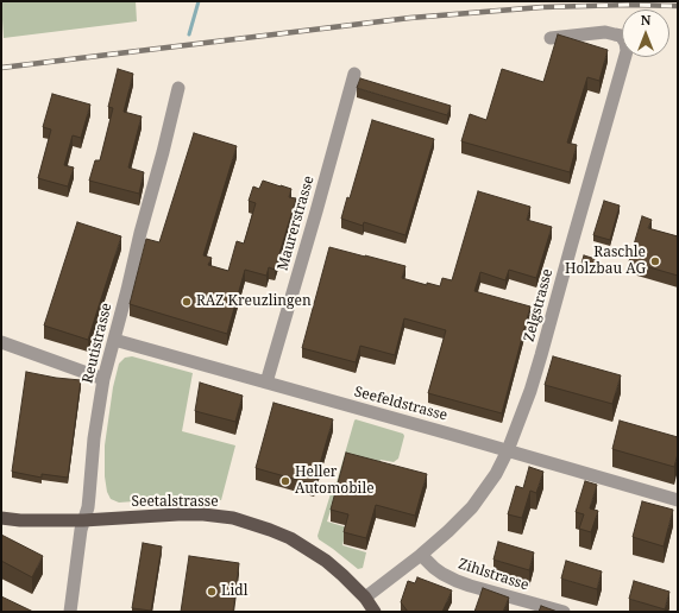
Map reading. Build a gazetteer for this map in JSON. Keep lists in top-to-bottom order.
{
  "streets": {
    "main road": ["Seetalstrasse"],
    "street": [
      "Maurerstrasse",
      "Zelgstrasse",
      "Reutistrasse",
      "Seefeldstrasse",
      "Zihlstrasse"
    ]
  },
  "crossings": [
    ["Maurerstrasse", "Seefeldstrasse"],
    ["Zelgstrasse", "Seefeldstrasse"],
    ["Zelgstrasse", "Seetalstrasse"],
    ["Zelgstrasse", "Zihlstrasse"],
    ["Reutistrasse", "Seefeldstrasse"],
    ["Reutistrasse", "Seetalstrasse"]
  ],
  "places": [
    "Raschle Holzbau AG",
    "RAZ Kreuzlingen",
    "Heller Automobile",
    "Lidl"
  ],
  "north": "top"
}
